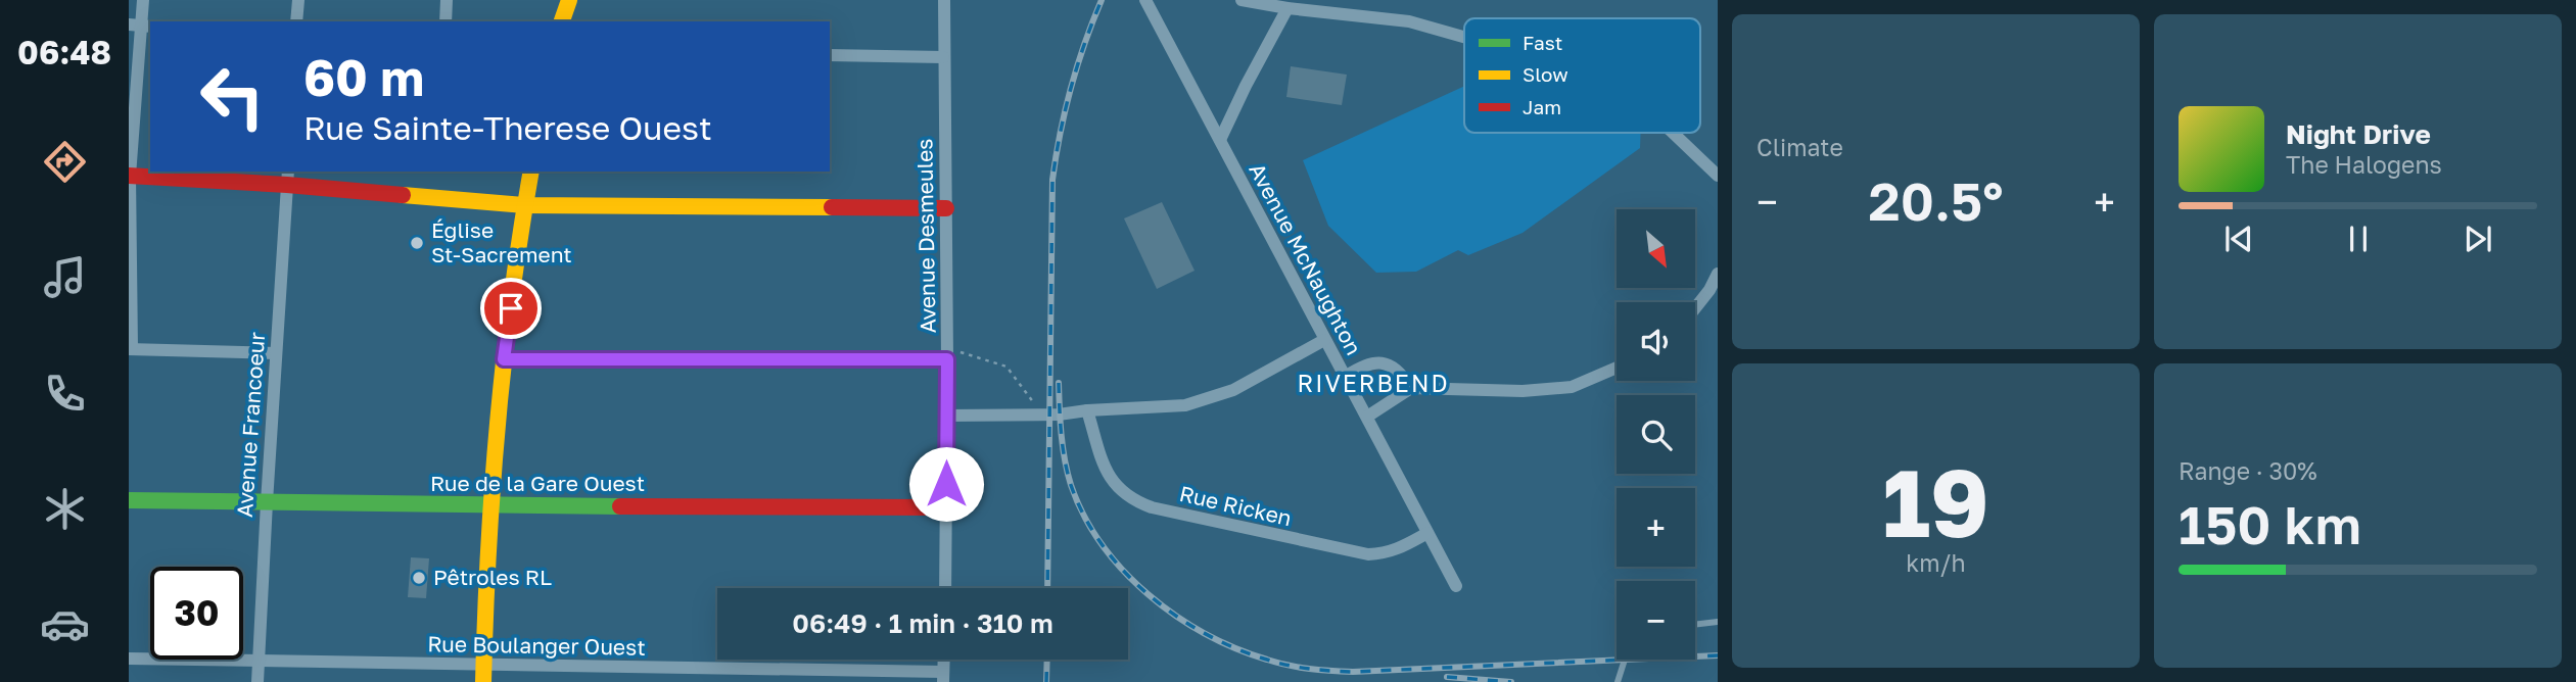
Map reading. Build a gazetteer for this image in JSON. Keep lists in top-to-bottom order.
{
  "streets": {
    "street": [
      "Avenue Desmeules",
      "Avenue McNaughton",
      "Avenue Francoeur",
      "Rue de la Gare Ouest",
      "Rue Ricken",
      "Rue Boulanger Ouest"
    ]
  },
  "crossings": [
    ["Avenue Desmeules", "Rue de la Gare Ouest"],
    ["Avenue McNaughton", "Rue Ricken"],
    ["Avenue Francoeur", "Rue de la Gare Ouest"],
    ["Avenue Francoeur", "Rue Boulanger Ouest"]
  ],
  "districts": ["RIVERBEND"],
  "places": ["Église St-Sacrement", "Pêtroles RL"],
  "legend": ["Fast", "Slow", "Jam"],
  "north": "bottom right",
  "page": {
    "tabs": "06:48",
    "tile": [
      "Climate",
      ["19", "km/h"],
      ["Range · 30%", "150 km"]
    ],
    "turn": ["60 m", "Rue Sainte-Therese Ouest"],
    "song": ["Night Drive", "The Halogens"],
    "heat": ["−", "20.5°", "+"],
    "map_buttons": ["+", "−"],
    "limit": "30",
    "trip": "06:49 · 1 min · 310 m"
  }
}
